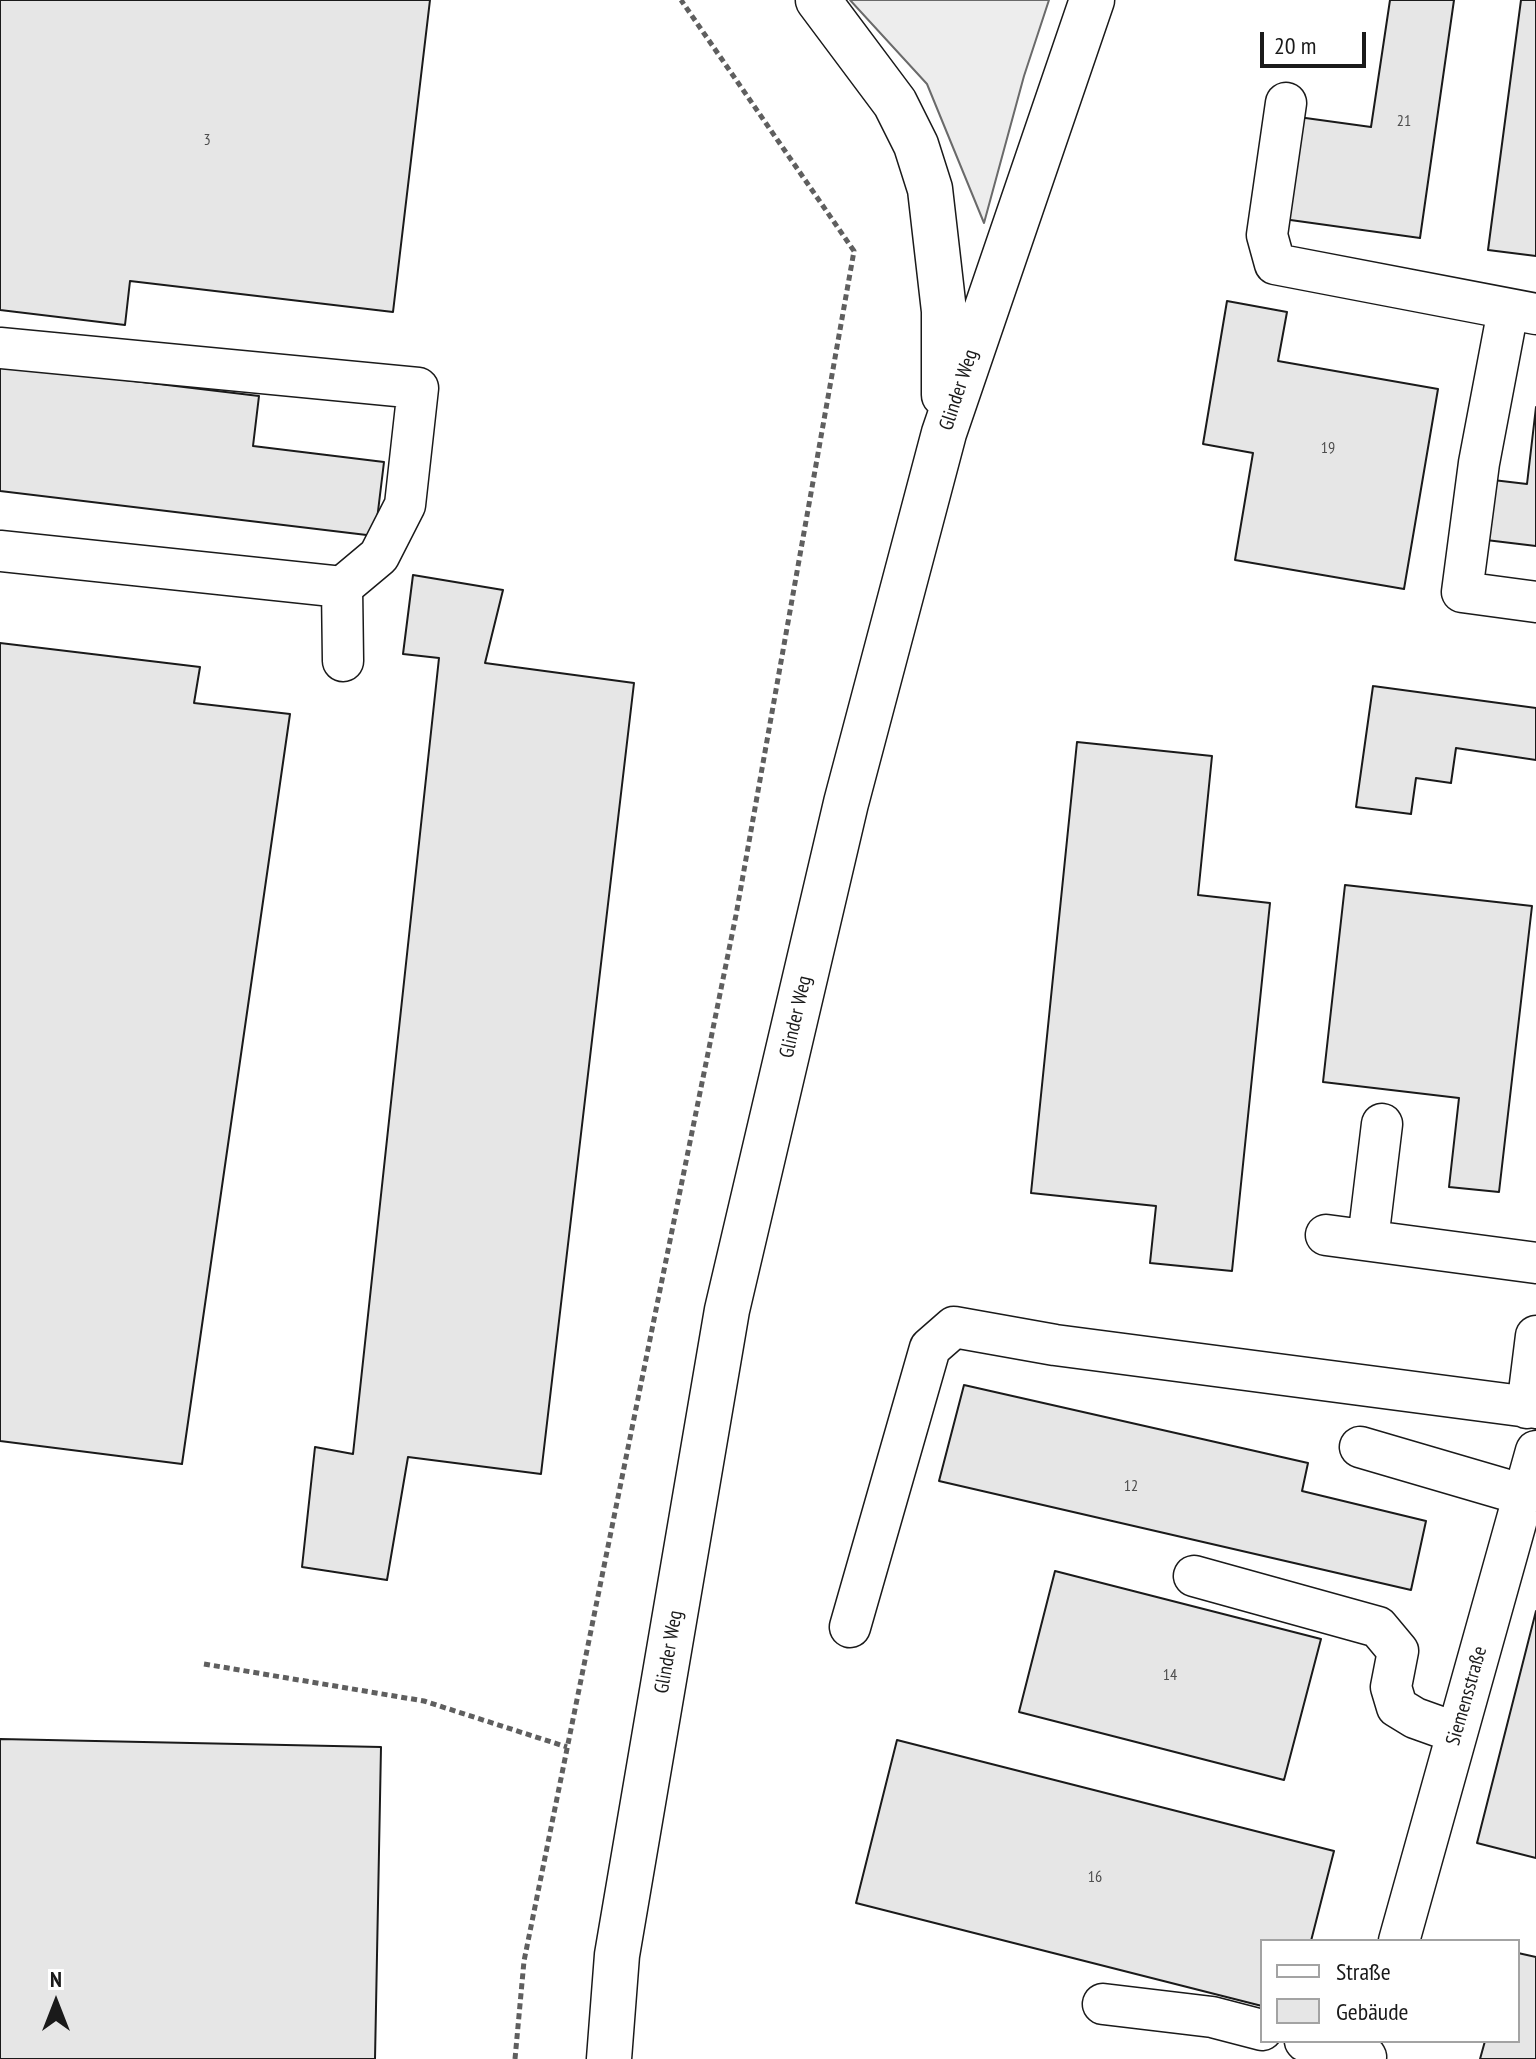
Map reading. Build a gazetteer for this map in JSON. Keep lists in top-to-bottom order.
{
  "streets": {
    "main road": ["Glinder Weg"],
    "street": ["Siemensstraße"]
  },
  "house_numbers": [
    "21",
    "3",
    "19",
    "12",
    "14",
    "16"
  ],
  "legend": ["Straße", "Gebäude"],
  "scale_bar": "20 m",
  "north": "top"
}
